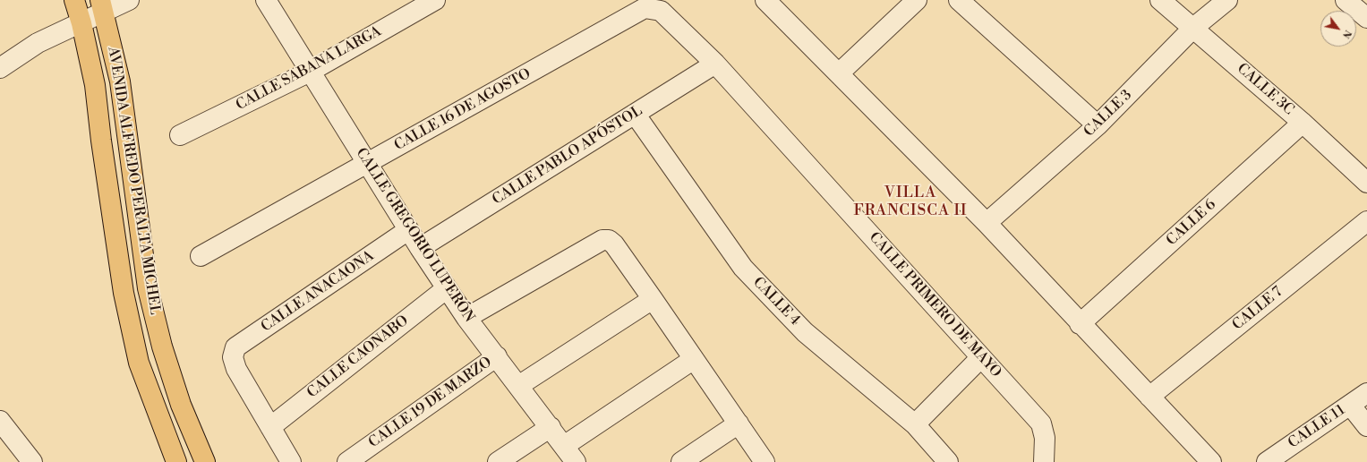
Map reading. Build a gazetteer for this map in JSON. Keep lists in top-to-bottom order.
{
  "streets": {
    "main road": ["AVENIDA ALFREDO PERALTA MICHEL"],
    "street": [
      "CALLE SABANA LARGA",
      "CALLE 3C",
      "CALLE 16 DE AGOSTO",
      "CALLE 3",
      "CALLE PABLO APÓSTOL",
      "CALLE 6",
      "CALLE GREGORIO LUPERÓN",
      "CALLE ANACAONA",
      "CALLE 4",
      "CALLE PRIMERO DE MAYO",
      "CALLE 7",
      "CALLE CAONABO",
      "CALLE 19 DE MARZO",
      "CALLE 11"
    ]
  },
  "crossings": [
    ["CALLE SABANA LARGA", "CALLE GREGORIO LUPERÓN"],
    ["CALLE 3C", "CALLE 3"],
    ["CALLE 3C", "CALLE 6"],
    ["CALLE 16 DE AGOSTO", "CALLE PABLO APÓSTOL"],
    ["CALLE 16 DE AGOSTO", "CALLE GREGORIO LUPERÓN"],
    ["CALLE 16 DE AGOSTO", "CALLE PRIMERO DE MAYO"],
    ["CALLE PABLO APÓSTOL", "CALLE GREGORIO LUPERÓN"],
    ["CALLE PABLO APÓSTOL", "CALLE 4"],
    ["CALLE PABLO APÓSTOL", "CALLE PRIMERO DE MAYO"],
    ["CALLE GREGORIO LUPERÓN", "CALLE ANACAONA"],
    ["CALLE GREGORIO LUPERÓN", "CALLE CAONABO"],
    ["CALLE GREGORIO LUPERÓN", "CALLE 19 DE MARZO"],
    ["CALLE ANACAONA", "CALLE CAONABO"]
  ],
  "districts": ["VILLA FRANCISCA II"],
  "north": "bottom right"
}
